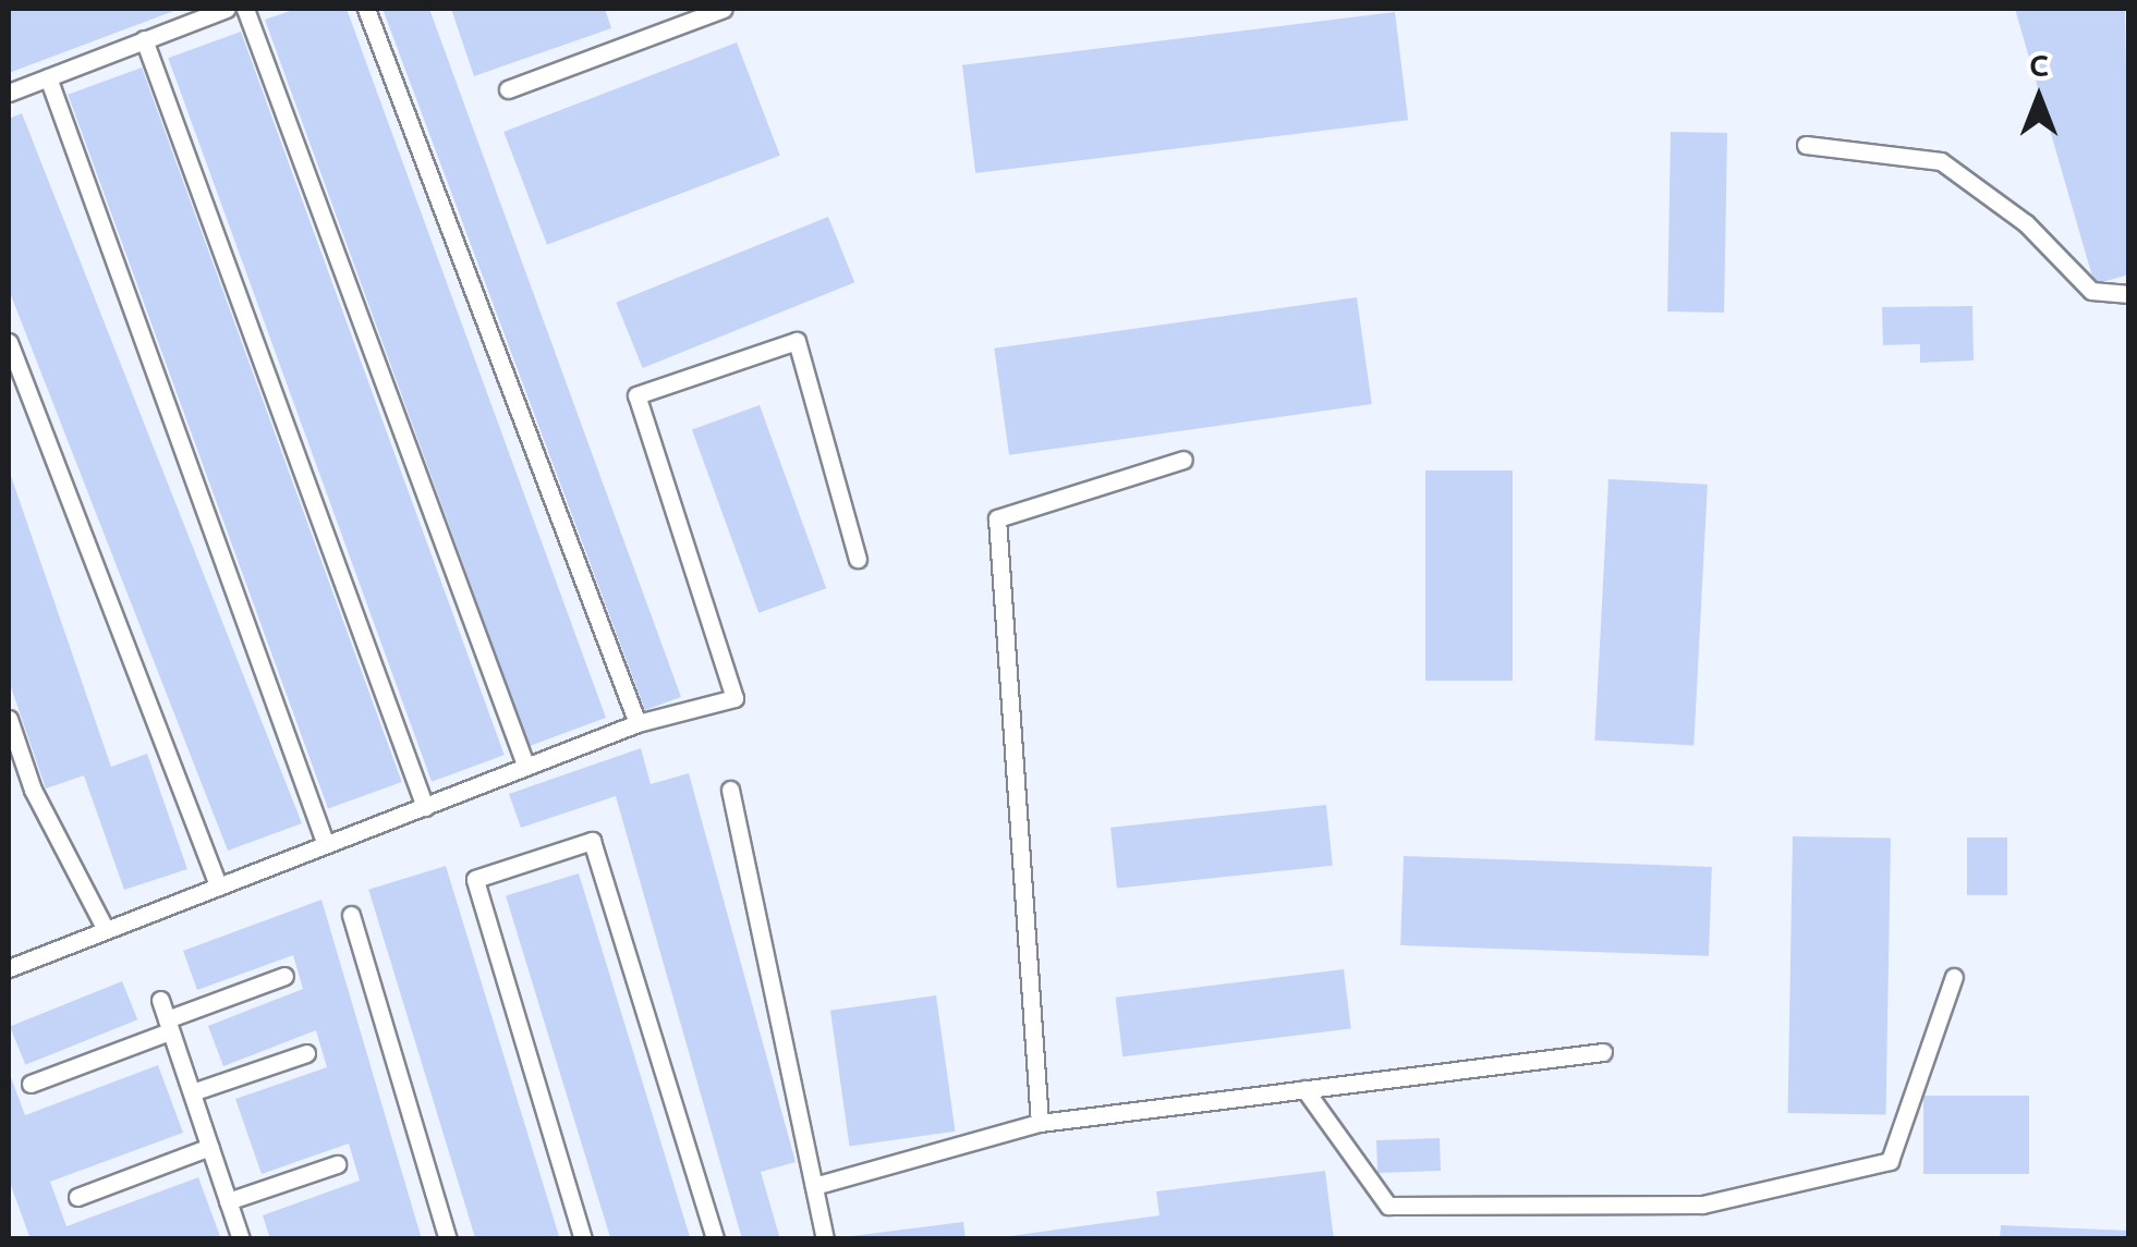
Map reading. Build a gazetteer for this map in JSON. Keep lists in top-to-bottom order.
{
  "north": "top"
}
